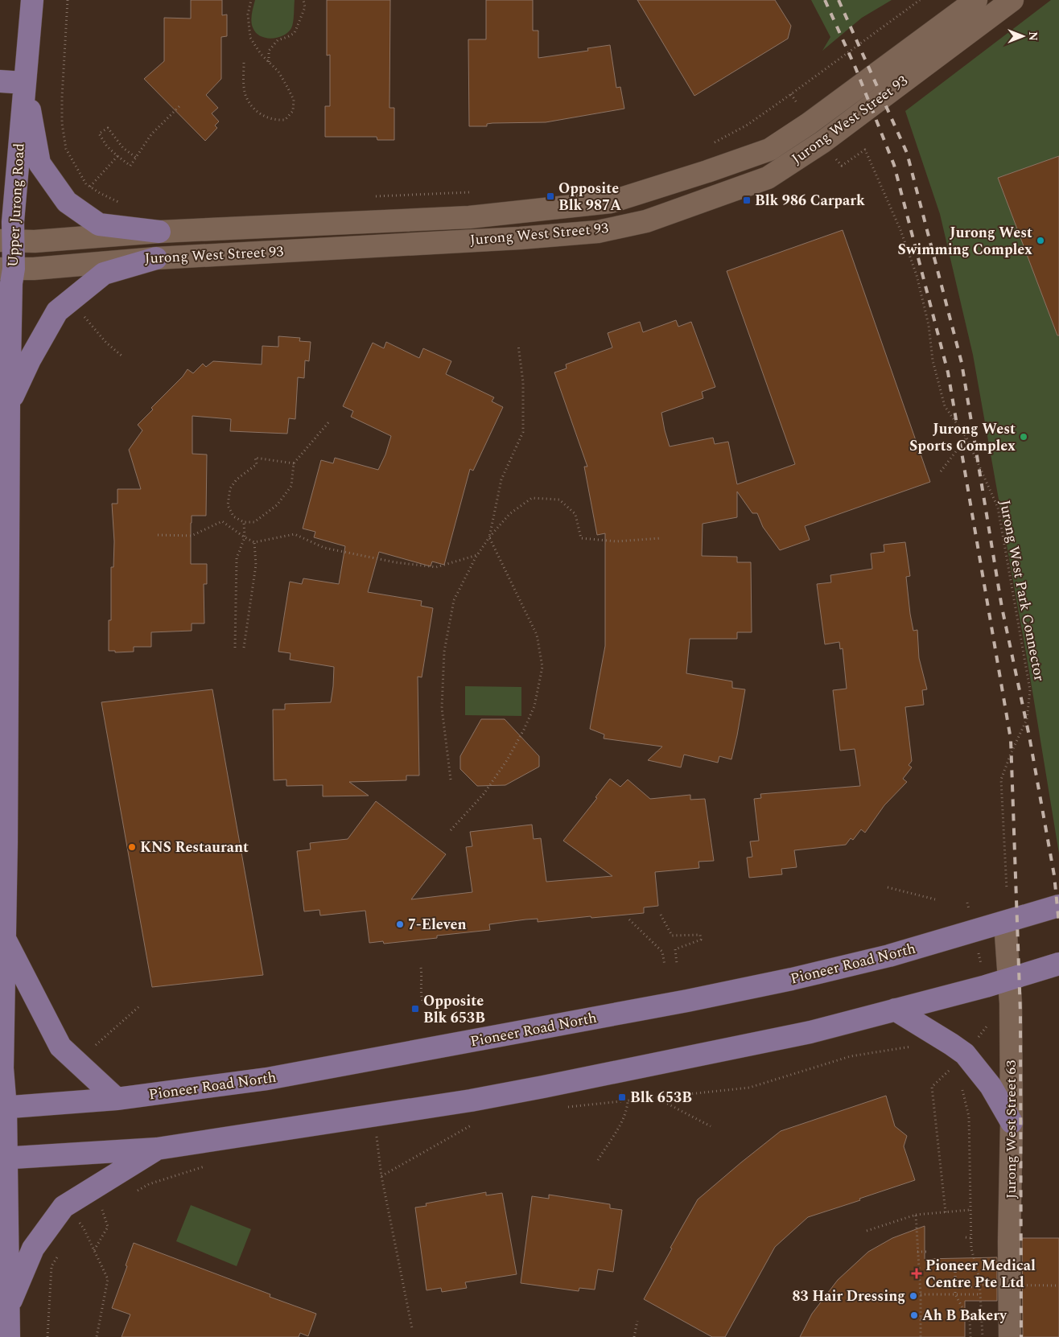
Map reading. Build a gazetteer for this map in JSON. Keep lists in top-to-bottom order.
{
  "streets": {
    "main road": ["Upper Jurong Road", "Pioneer Road North"],
    "street": ["Jurong West Street 93", "Jurong West Street 63"],
    "path": ["Jurong West Park Connector"]
  },
  "crossings": [
    ["Jurong West Street 93", "Upper Jurong Road"],
    ["Upper Jurong Road", "Pioneer Road North"],
    ["Pioneer Road North", "Jurong West Street 63"]
  ],
  "places": {
    "transit": [
      "Opposite Blk 987A",
      "Blk 986 Carpark",
      "Opposite Blk 653B",
      "Blk 653B"
    ],
    "other": [
      "Jurong West Swimming Complex",
      "Jurong West Sports Complex",
      "KNS Restaurant",
      "7-Eleven",
      "83 Hair Dressing",
      "Ah B Bakery"
    ],
    "health": ["Pioneer Medical Centre Pte Ltd"]
  },
  "north": "right"
}
